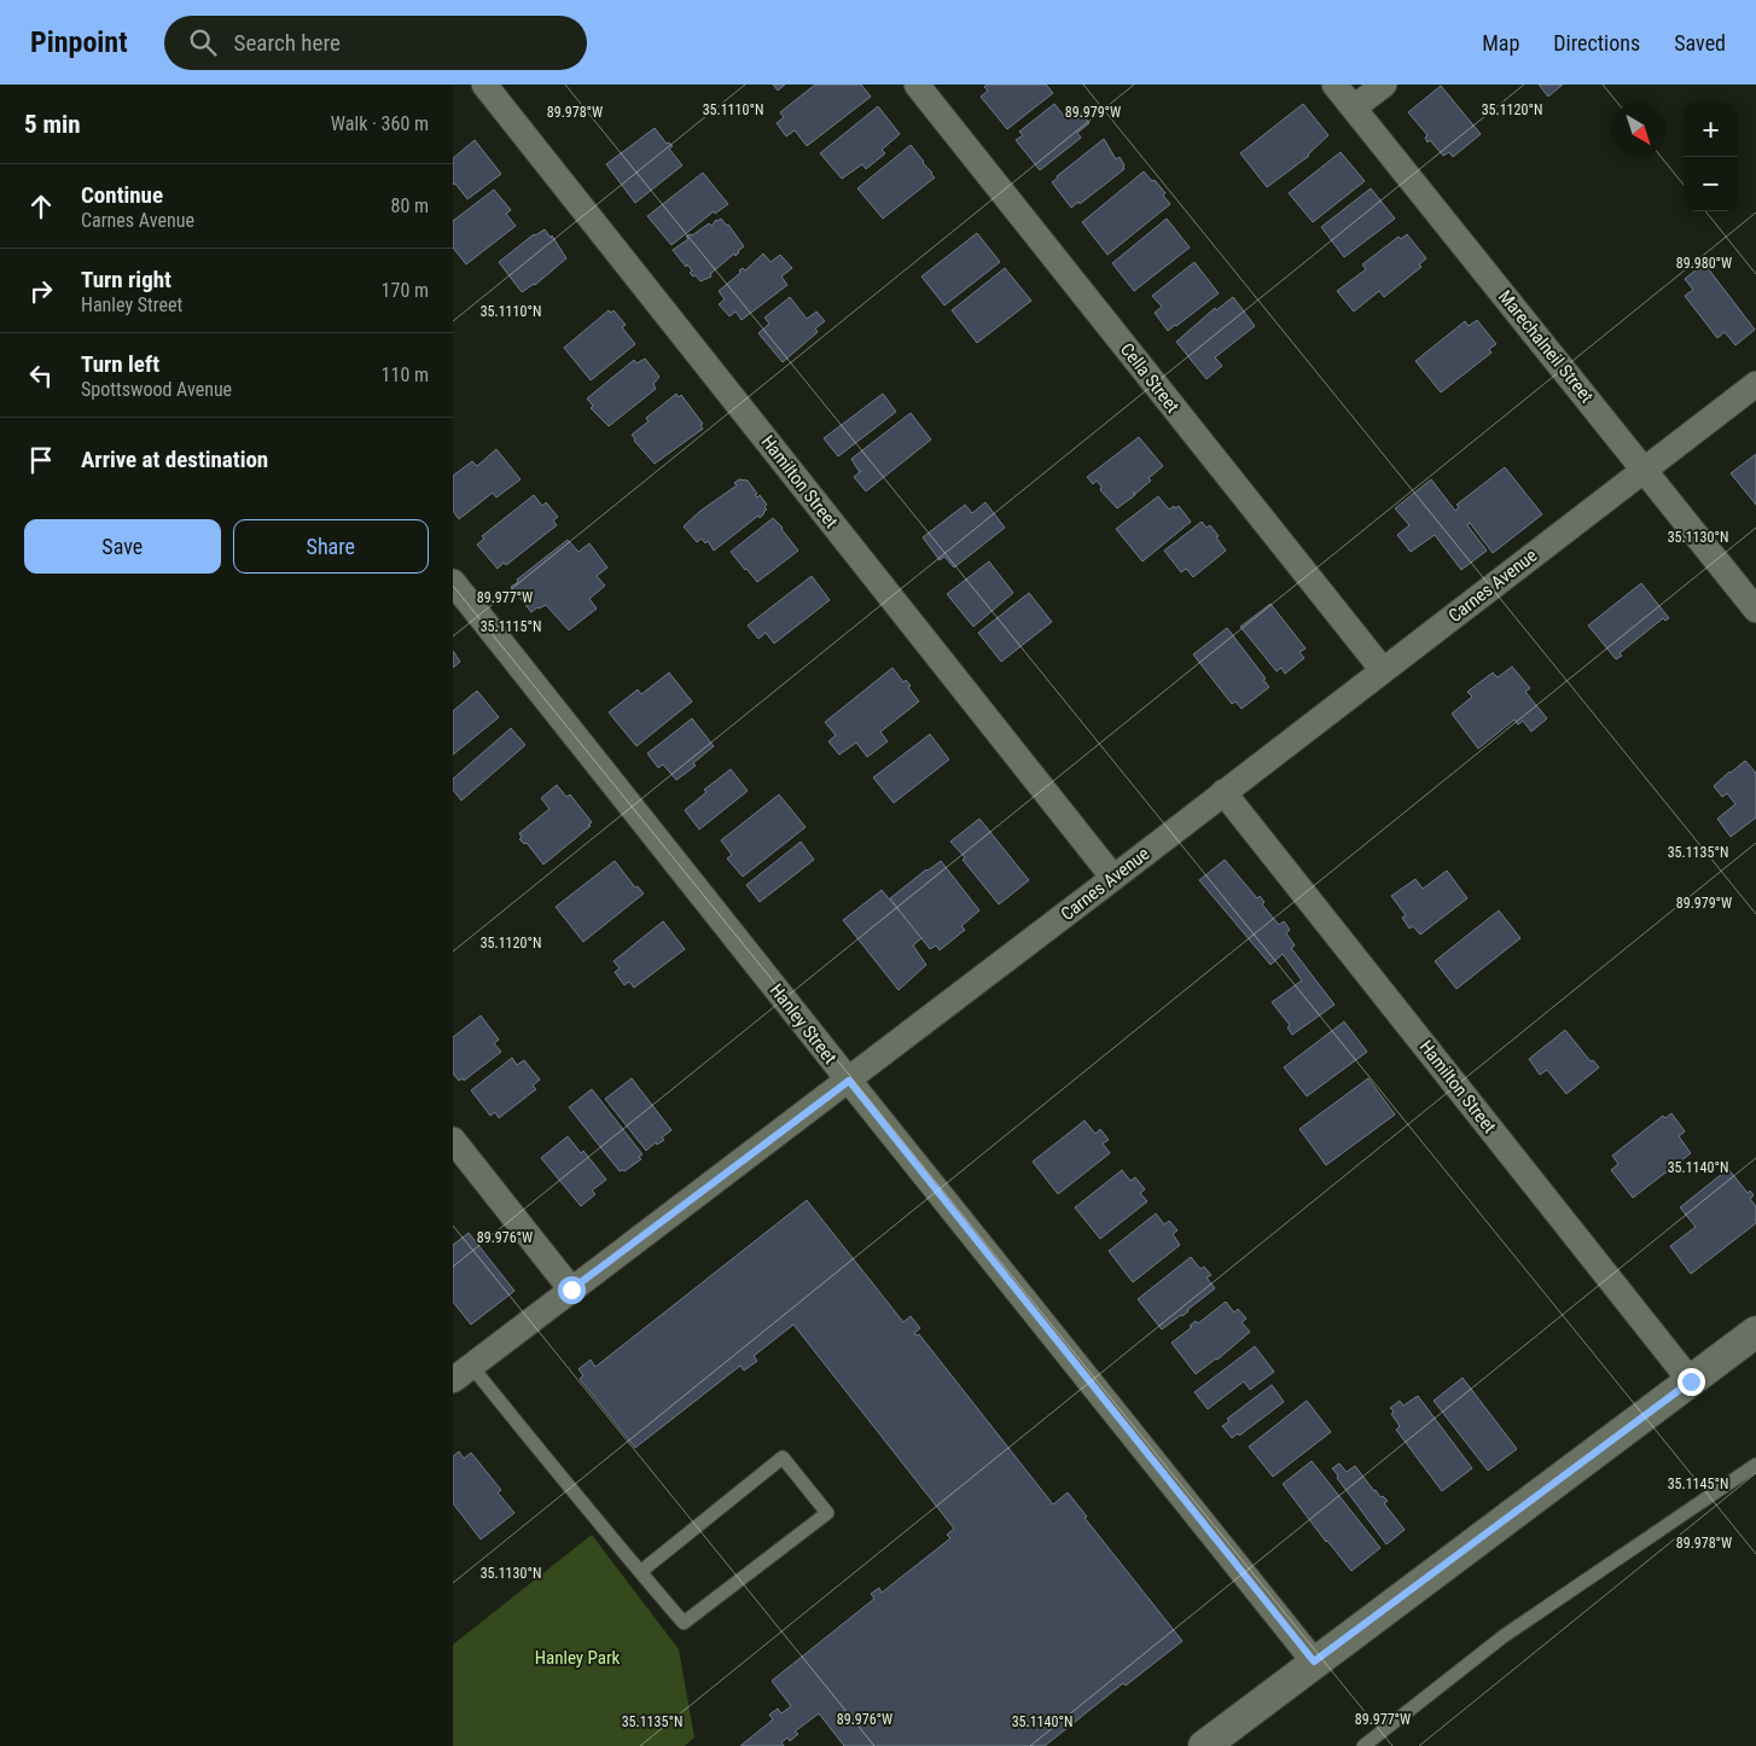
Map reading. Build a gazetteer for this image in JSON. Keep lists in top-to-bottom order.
{
  "streets": {
    "street": [
      "Marechalneil Street",
      "Cella Street",
      "Hamilton Street",
      "Carnes Avenue",
      "Hanley Street"
    ]
  },
  "crossings": [
    ["Marechalneil Street", "Carnes Avenue"],
    ["Cella Street", "Carnes Avenue"],
    ["Hamilton Street", "Carnes Avenue"],
    ["Carnes Avenue", "Hanley Street"]
  ],
  "parks": ["Hanley Park"],
  "north": "bottom right",
  "page": {
    "header": "Pinpoint",
    "search": "Search here",
    "nav": ["Map", "Directions", "Saved"],
    "heading": ["5 min", "Walk · 360 m"],
    "map_buttons": ["+", "−"],
    "list": [
      ["Continue", "Carnes Avenue", "80 m"],
      ["Turn right", "Hanley Street", "170 m"],
      ["Turn left", "Spottswood Avenue", "110 m"],
      "Arrive at destination"
    ],
    "buttons": ["Save", "Share"]
  },
  "coordinates": [
    "35.1110°N",
    "35.1120°N",
    "89.978°W",
    "89.979°W",
    "89.980°W",
    "35.1130°N",
    "89.977°W",
    "35.1115°N",
    "35.1135°N",
    "35.1140°N",
    "89.976°W",
    "35.1145°N"
  ]
}
